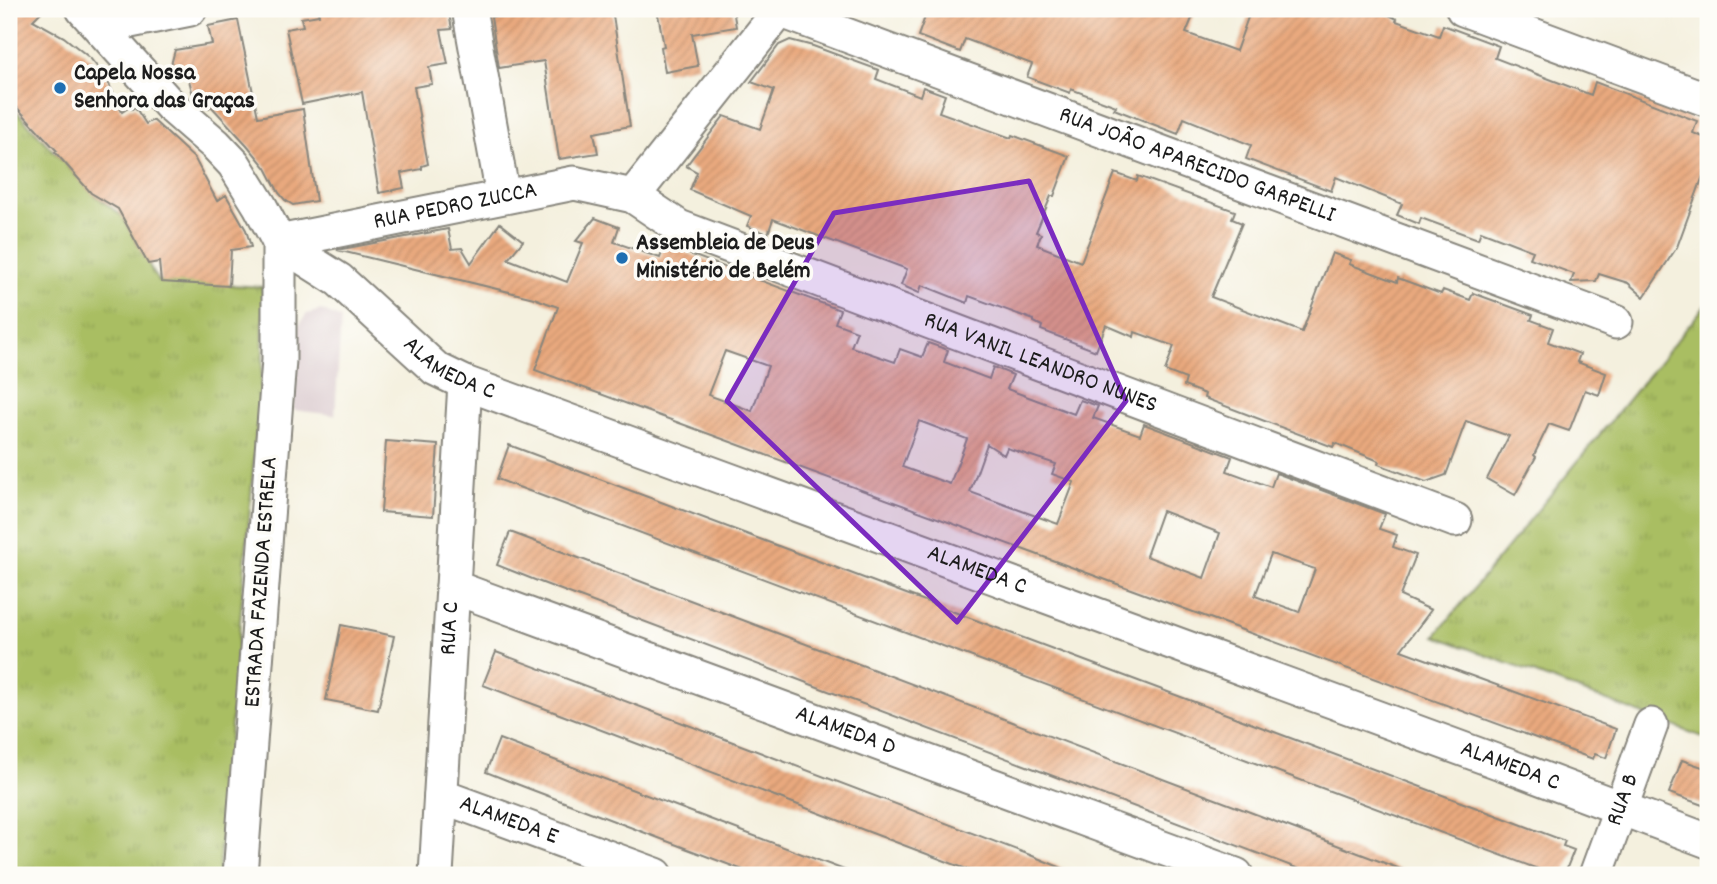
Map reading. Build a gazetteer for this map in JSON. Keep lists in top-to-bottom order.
{
  "streets": {
    "street": [
      "RUA JOÃO APARECIDO GARPELLI",
      "RUA PEDRO ZUCCA",
      "RUA VANIL LEANDRO NUNES",
      "ALAMEDA C",
      "ESTRADA FAZENDA ESTRELA",
      "RUA C",
      "ALAMEDA D",
      "RUA B",
      "ALAMEDA E"
    ]
  },
  "crossings": [
    ["RUA PEDRO ZUCCA", "RUA VANIL LEANDRO NUNES"],
    ["RUA PEDRO ZUCCA", "ALAMEDA C"],
    ["RUA PEDRO ZUCCA", "ESTRADA FAZENDA ESTRELA"],
    ["ALAMEDA C", "ESTRADA FAZENDA ESTRELA"],
    ["ALAMEDA C", "RUA C"],
    ["ALAMEDA C", "RUA B"],
    ["RUA C", "ALAMEDA D"],
    ["RUA C", "ALAMEDA E"]
  ],
  "places": ["Capela Nossa Senhora das Graças", "Assembleia de Deus Ministério de Belém"]
}
